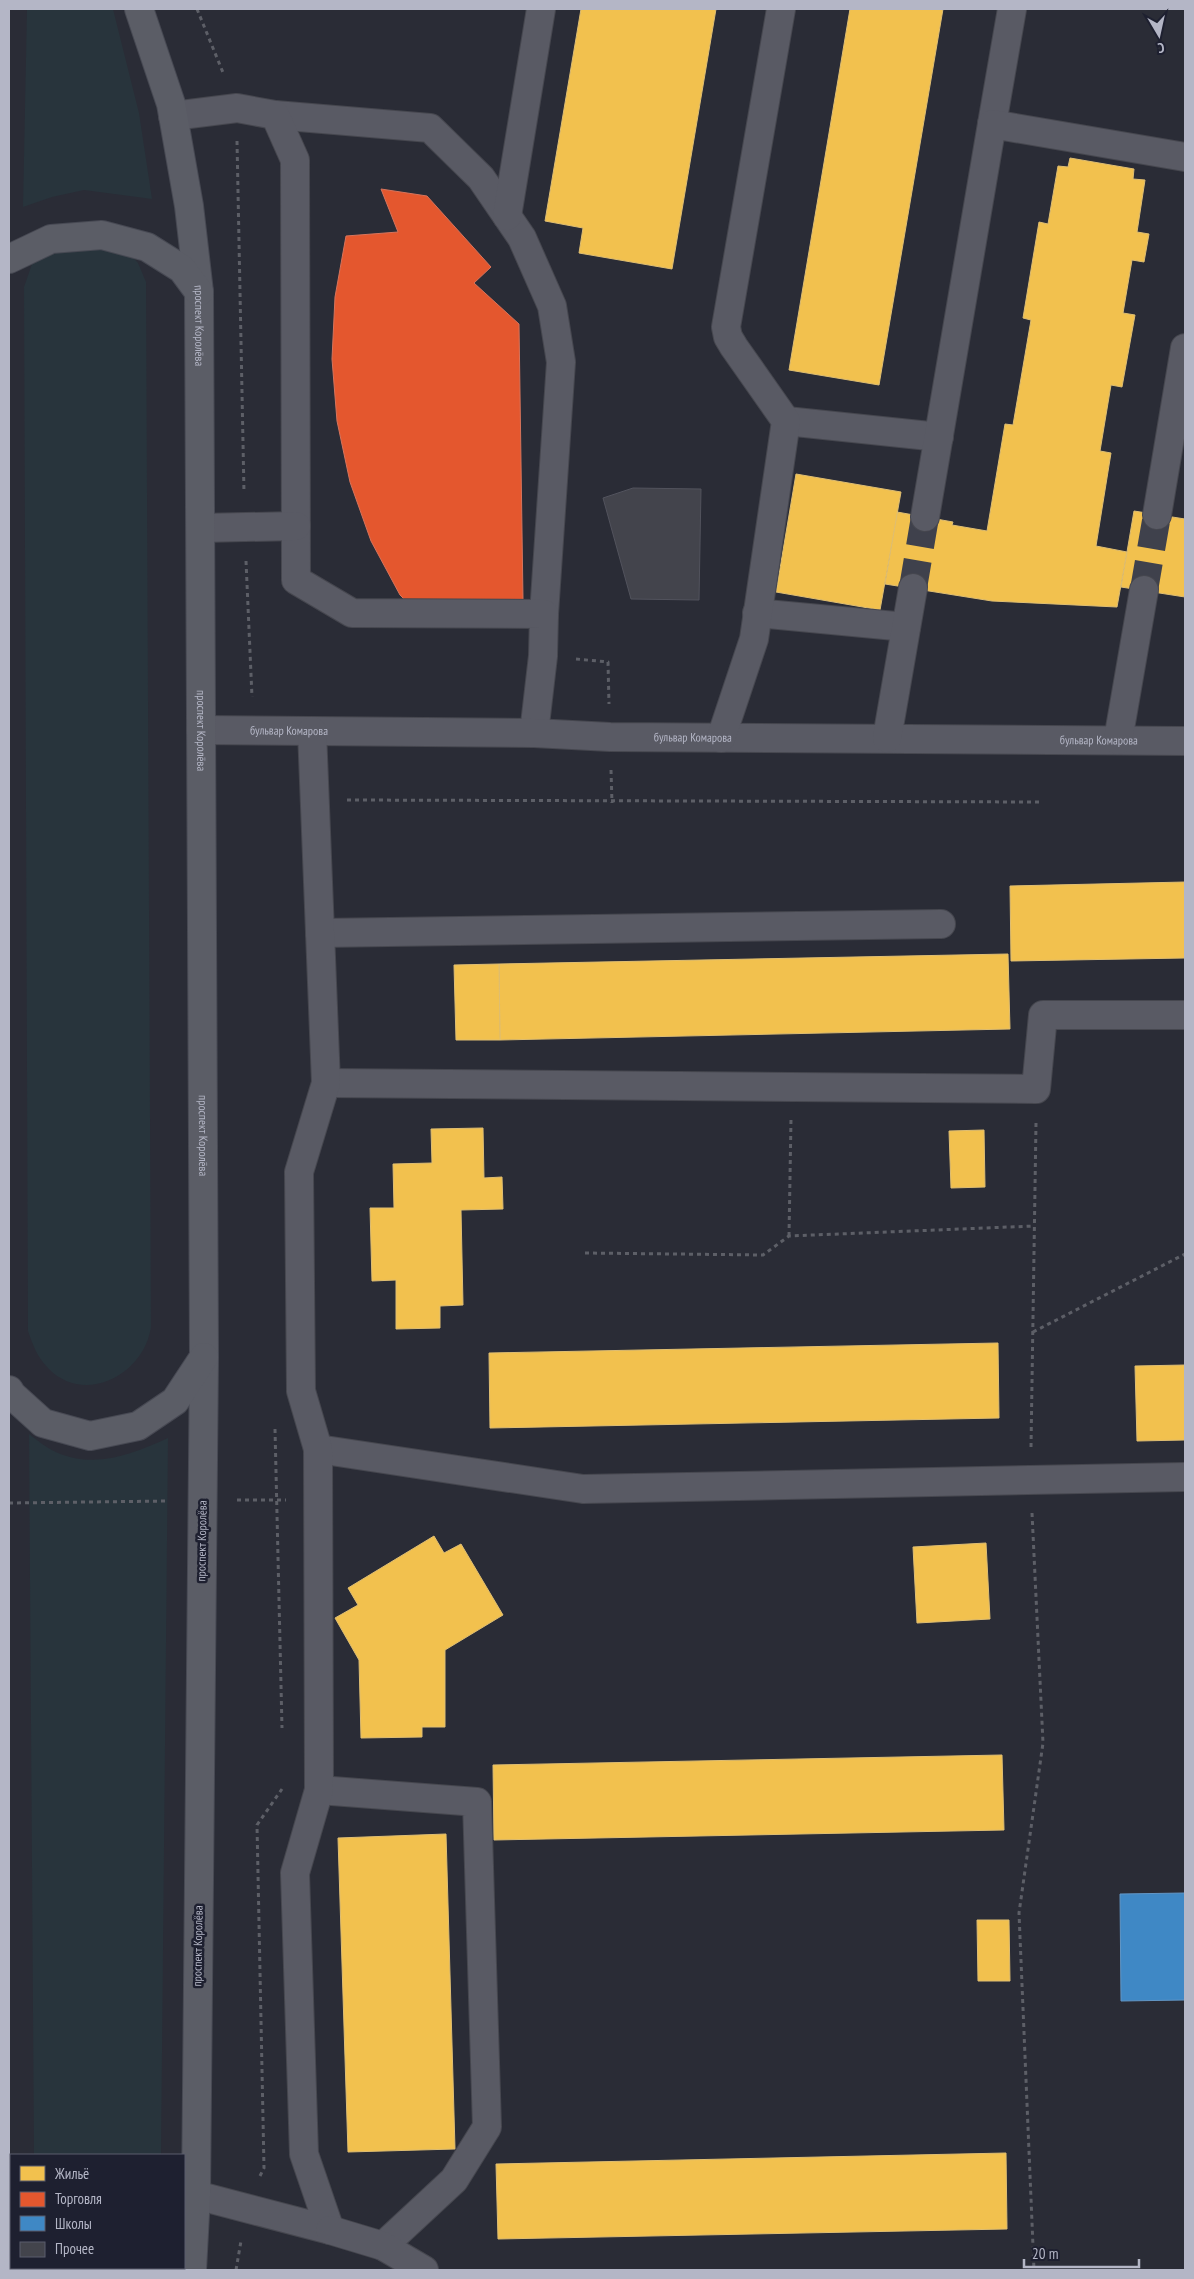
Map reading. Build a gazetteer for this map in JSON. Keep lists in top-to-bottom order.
{
  "streets": {
    "main road": ["проспект Королёва"],
    "street": ["бульвар Комарова"]
  },
  "crossings": [
    ["проспект Королёва", "бульвар Комарова"]
  ],
  "legend": [
    "Жильё",
    "Торговля",
    "Школы",
    "Прочее"
  ],
  "scale_bar": "20 m",
  "north": "bottom"
}
